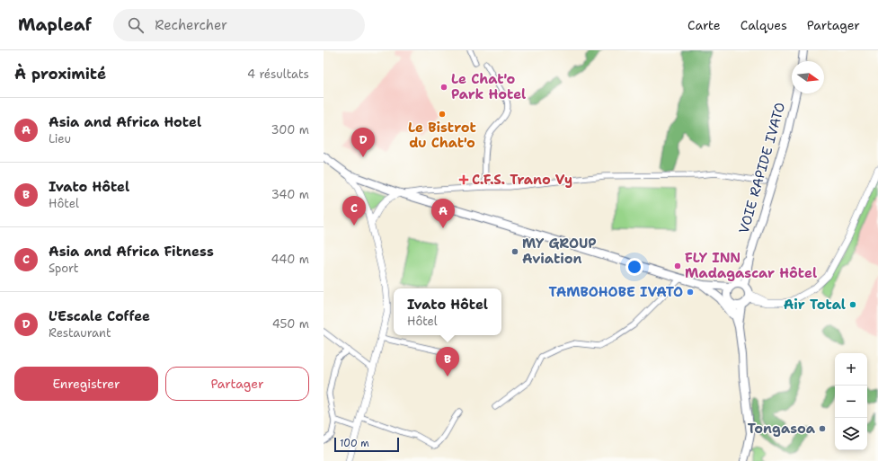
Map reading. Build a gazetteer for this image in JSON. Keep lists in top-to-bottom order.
{
  "streets": {
    "main road": ["VOIE RAPIDE IVATO"]
  },
  "places": {
    "other": [
      "Le Chat'o Park Hotel",
      "Le Bistrot du Chat'o",
      "MY GROUP Aviation",
      "FLY INN Madagascar Hôtel",
      "TAMBOHOBE IVATO",
      "Air Total",
      "Tongasoa"
    ],
    "health": ["C.F.S. Trano Vy"]
  },
  "scale_bar": "100 m",
  "north": "right",
  "page": {
    "header": "Mapleaf",
    "search": "Rechercher",
    "nav": ["Carte", "Calques", "Partager"],
    "heading": ["À proximité", "4 résultats"],
    "list": [
      {
        "mark": "A",
        "name": "Asia and Africa Hotel",
        "note": "Lieu",
        "value": "300 m"
      },
      {
        "mark": "B",
        "name": "Ivato Hôtel",
        "note": "Hôtel",
        "value": "340 m"
      },
      {
        "mark": "C",
        "name": "Asia and Africa Fitness",
        "note": "Sport",
        "value": "440 m"
      },
      {
        "mark": "D",
        "name": "L'Escale Coffee",
        "note": "Restaurant",
        "value": "450 m"
      }
    ],
    "pins": [
      "D",
      "C",
      "A",
      "B"
    ],
    "popup": ["Ivato Hôtel", "Hôtel"],
    "map_buttons": ["+", "−"],
    "buttons": ["Enregistrer", "Partager"],
    "scale": "100 m"
  }
}
